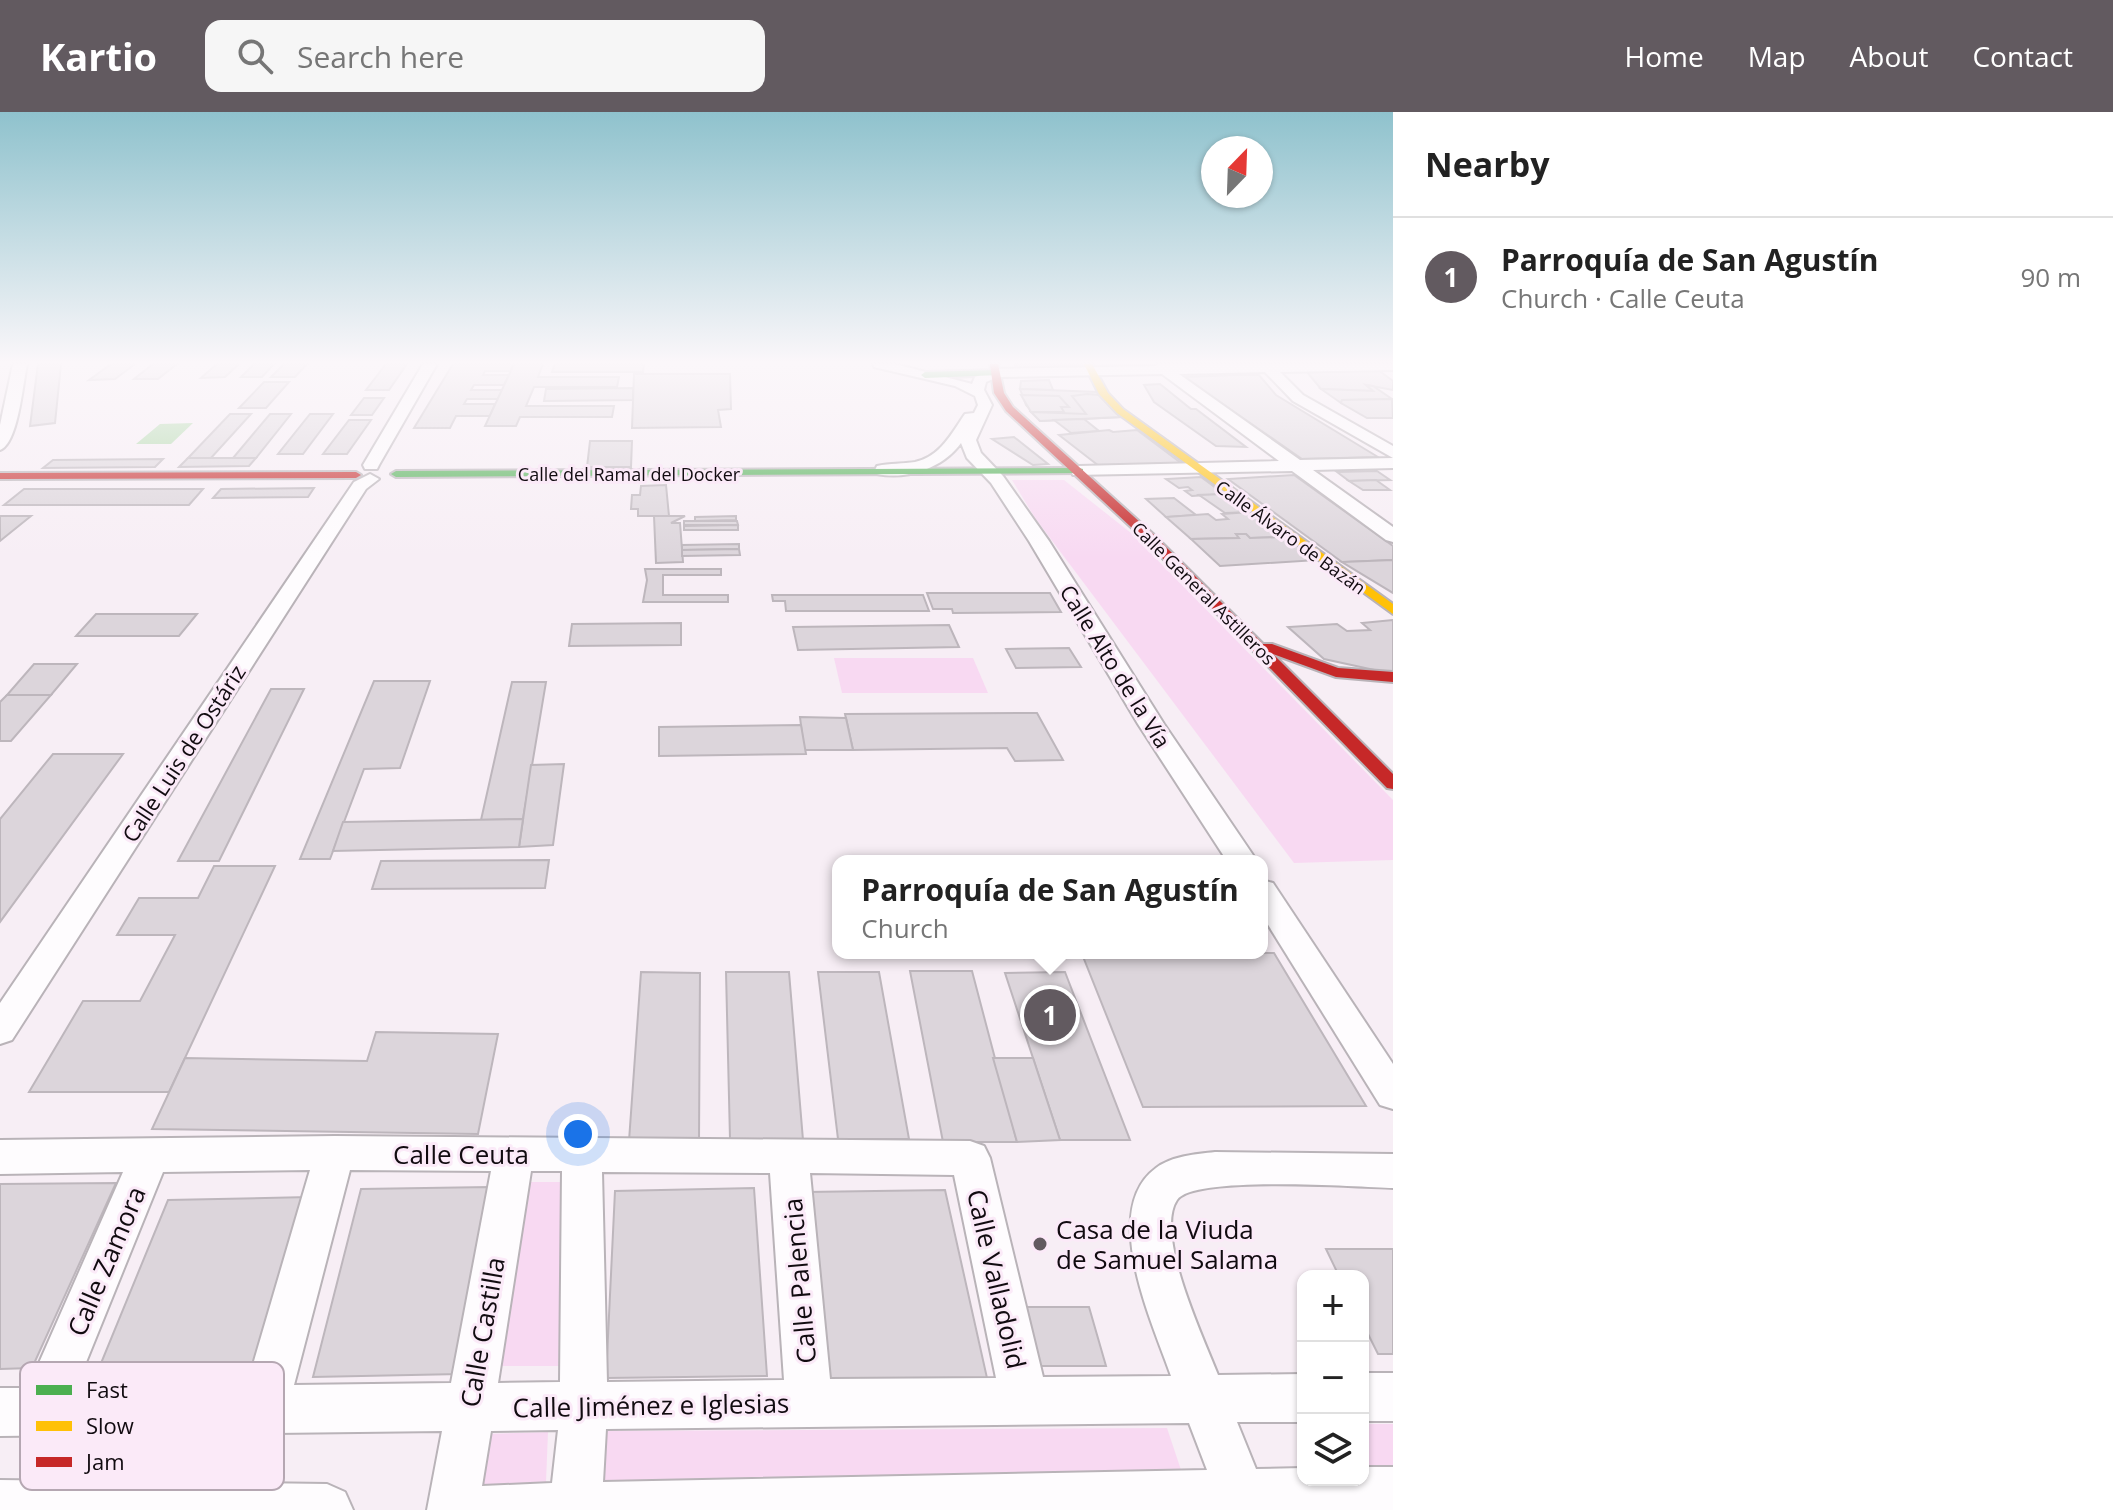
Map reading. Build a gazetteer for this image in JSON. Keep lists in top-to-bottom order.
{
  "streets": {
    "main road": ["Calle del Ramal del Docker", "Calle Álvaro de Bazán", "Calle General Astilleros"],
    "street": [
      "Calle Alto de la Vía",
      "Calle Luis de Ostáriz",
      "Calle Ceuta",
      "Calle Zamora",
      "Calle Valladolid",
      "Calle Palencia",
      "Calle Castilla",
      "Calle Jiménez e Iglesias"
    ]
  },
  "crossings": [
    ["Calle del Ramal del Docker", "Calle General Astilleros"],
    ["Calle del Ramal del Docker", "Calle Alto de la Vía"],
    ["Calle del Ramal del Docker", "Calle Luis de Ostáriz"],
    ["Calle Ceuta", "Calle Zamora"],
    ["Calle Ceuta", "Calle Valladolid"],
    ["Calle Ceuta", "Calle Palencia"],
    ["Calle Ceuta", "Calle Castilla"],
    ["Calle Valladolid", "Calle Jiménez e Iglesias"],
    ["Calle Palencia", "Calle Jiménez e Iglesias"],
    ["Calle Castilla", "Calle Jiménez e Iglesias"]
  ],
  "places": ["Casa de la Viuda de Samuel Salama"],
  "legend": ["Fast", "Slow", "Jam"],
  "north": "top right",
  "page": {
    "header": "Kartio",
    "search": "Search here",
    "nav": [
      "Home",
      "Map",
      "About",
      "Contact"
    ],
    "heading": "Nearby",
    "list": [
      {
        "mark": "1",
        "name": "Parroquía de San Agustín",
        "note": "Church · Calle Ceuta",
        "value": "90 m"
      }
    ],
    "popup": ["Parroquía de San Agustín", "Church"],
    "pins": "1",
    "map_buttons": ["+", "−"]
  }
}
